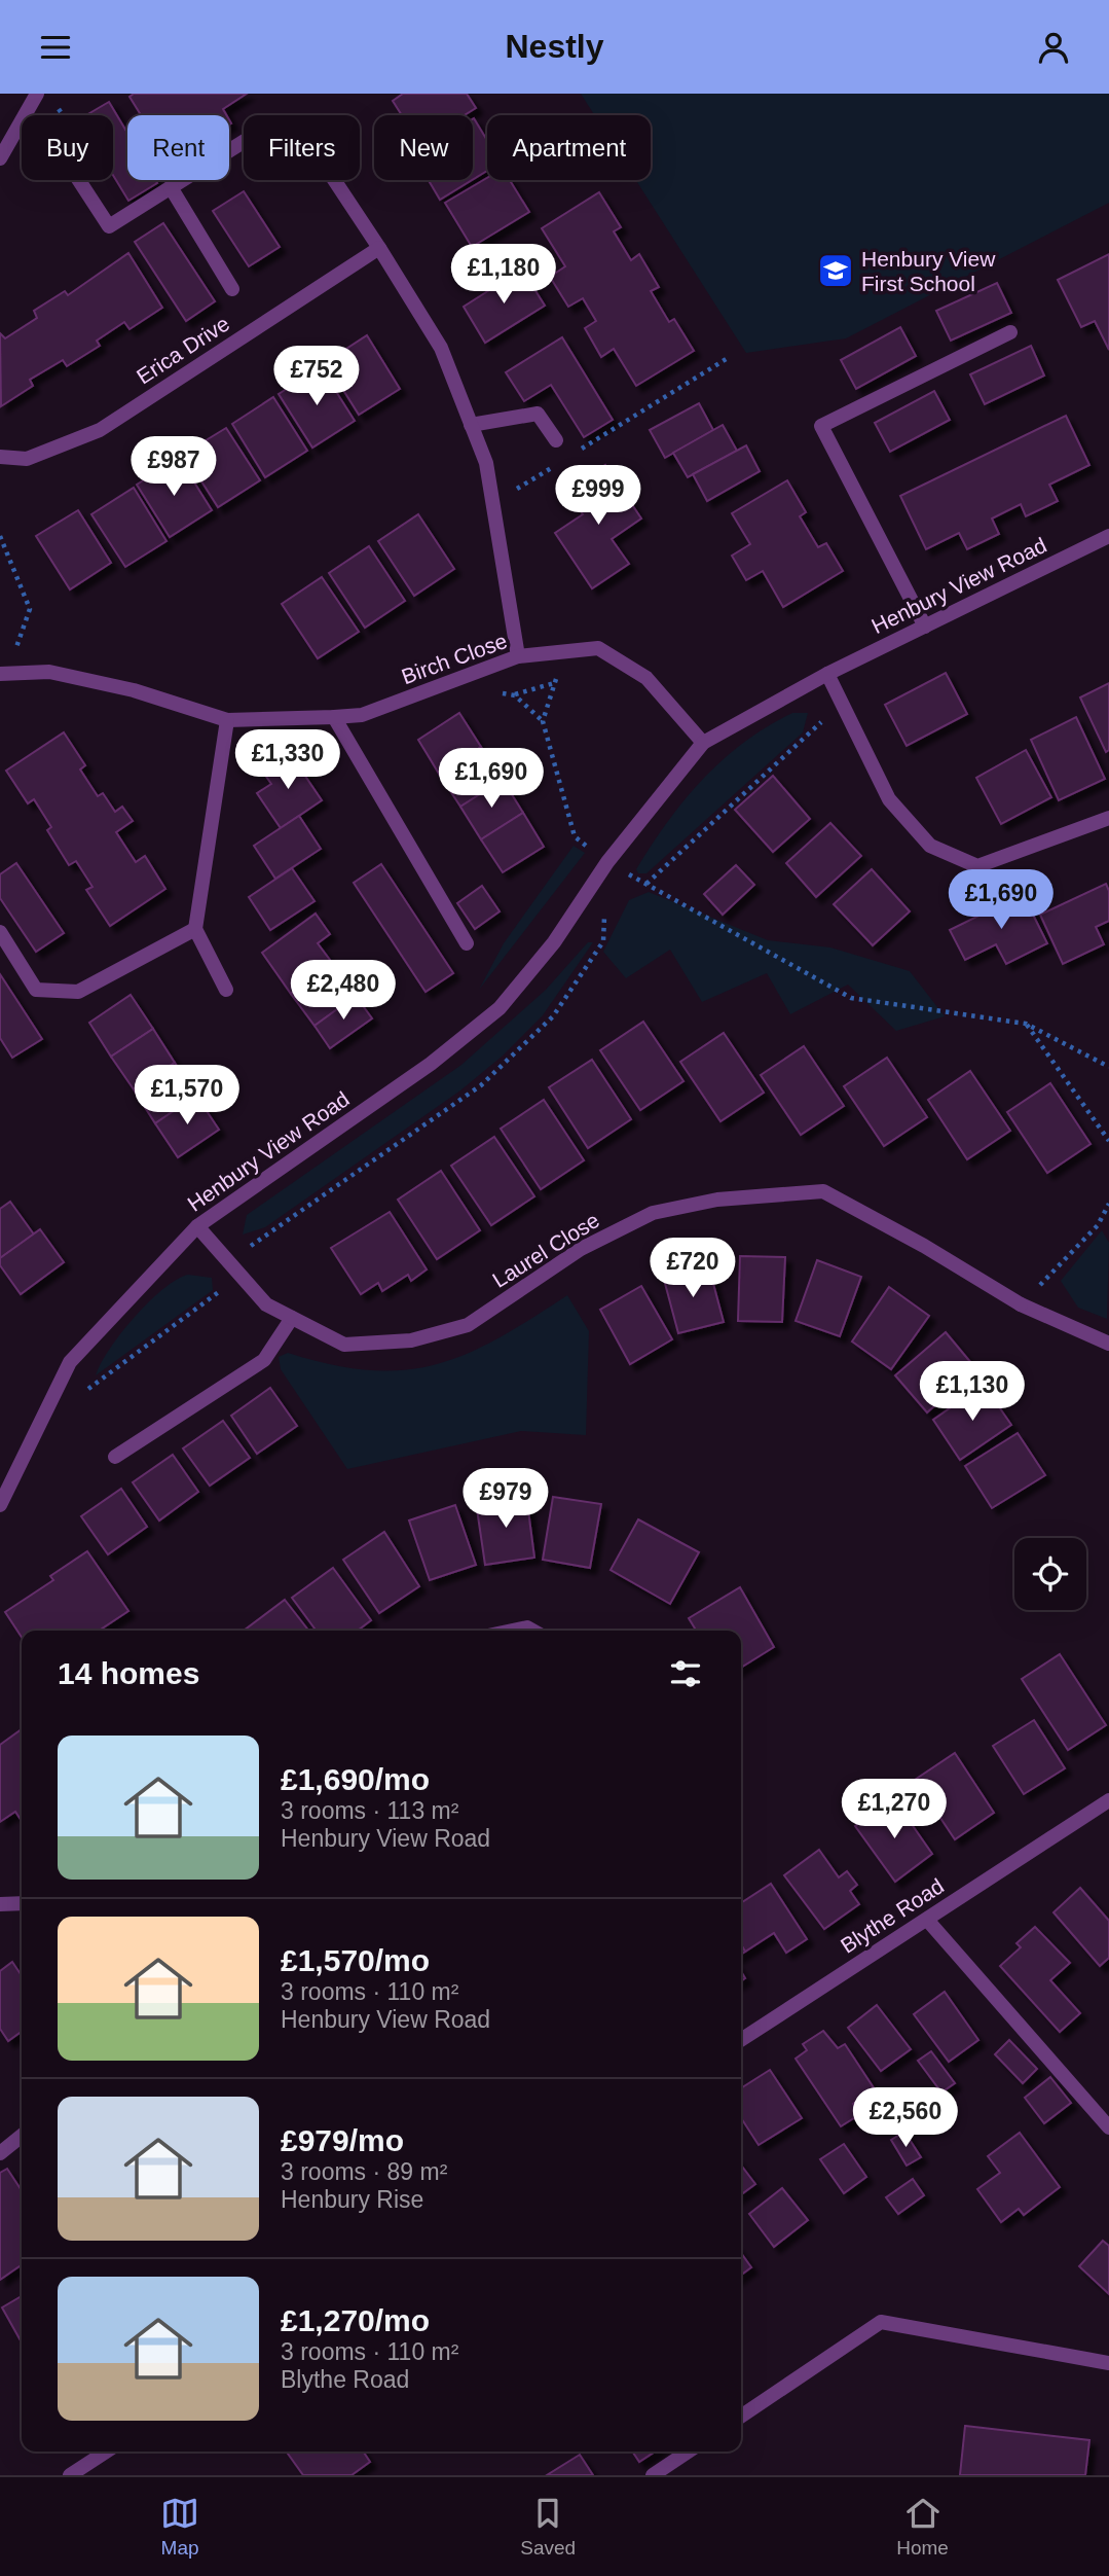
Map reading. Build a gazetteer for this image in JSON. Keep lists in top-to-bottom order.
{
  "streets": {
    "street": [
      "Erica Drive",
      "Henbury View Road",
      "Birch Close",
      "Laurel Close",
      "Blythe Road"
    ]
  },
  "crossings": [
    ["Henbury View Road", "Birch Close"],
    ["Henbury View Road", "Laurel Close"]
  ],
  "places": {
    "school or university": ["Henbury View First School"]
  },
  "page": {
    "header": "Nestly",
    "chip": [
      "Buy",
      "Rent",
      "Filters",
      "New",
      "Apartment"
    ],
    "price": [
      "£1,180",
      "£752",
      "£987",
      "£999",
      "£1,330",
      "£1,690",
      "£1,690",
      "£2,480",
      "£1,570",
      "£720",
      "£1,130",
      "£979",
      "£1,270",
      "£2,560"
    ],
    "heading": "14 homes",
    "list": [
      {
        "name": "£1,690/mo",
        "note": "3 rooms · 113 m² · Henbury View Road"
      },
      {
        "name": "£1,570/mo",
        "note": "3 rooms · 110 m² · Henbury View Road"
      },
      {
        "name": "£979/mo",
        "note": "3 rooms · 89 m² · Henbury Rise"
      },
      {
        "name": "£1,270/mo",
        "note": "3 rooms · 110 m² · Blythe Road"
      }
    ],
    "tabs": ["Map", "Saved", "Home"]
  }
}
